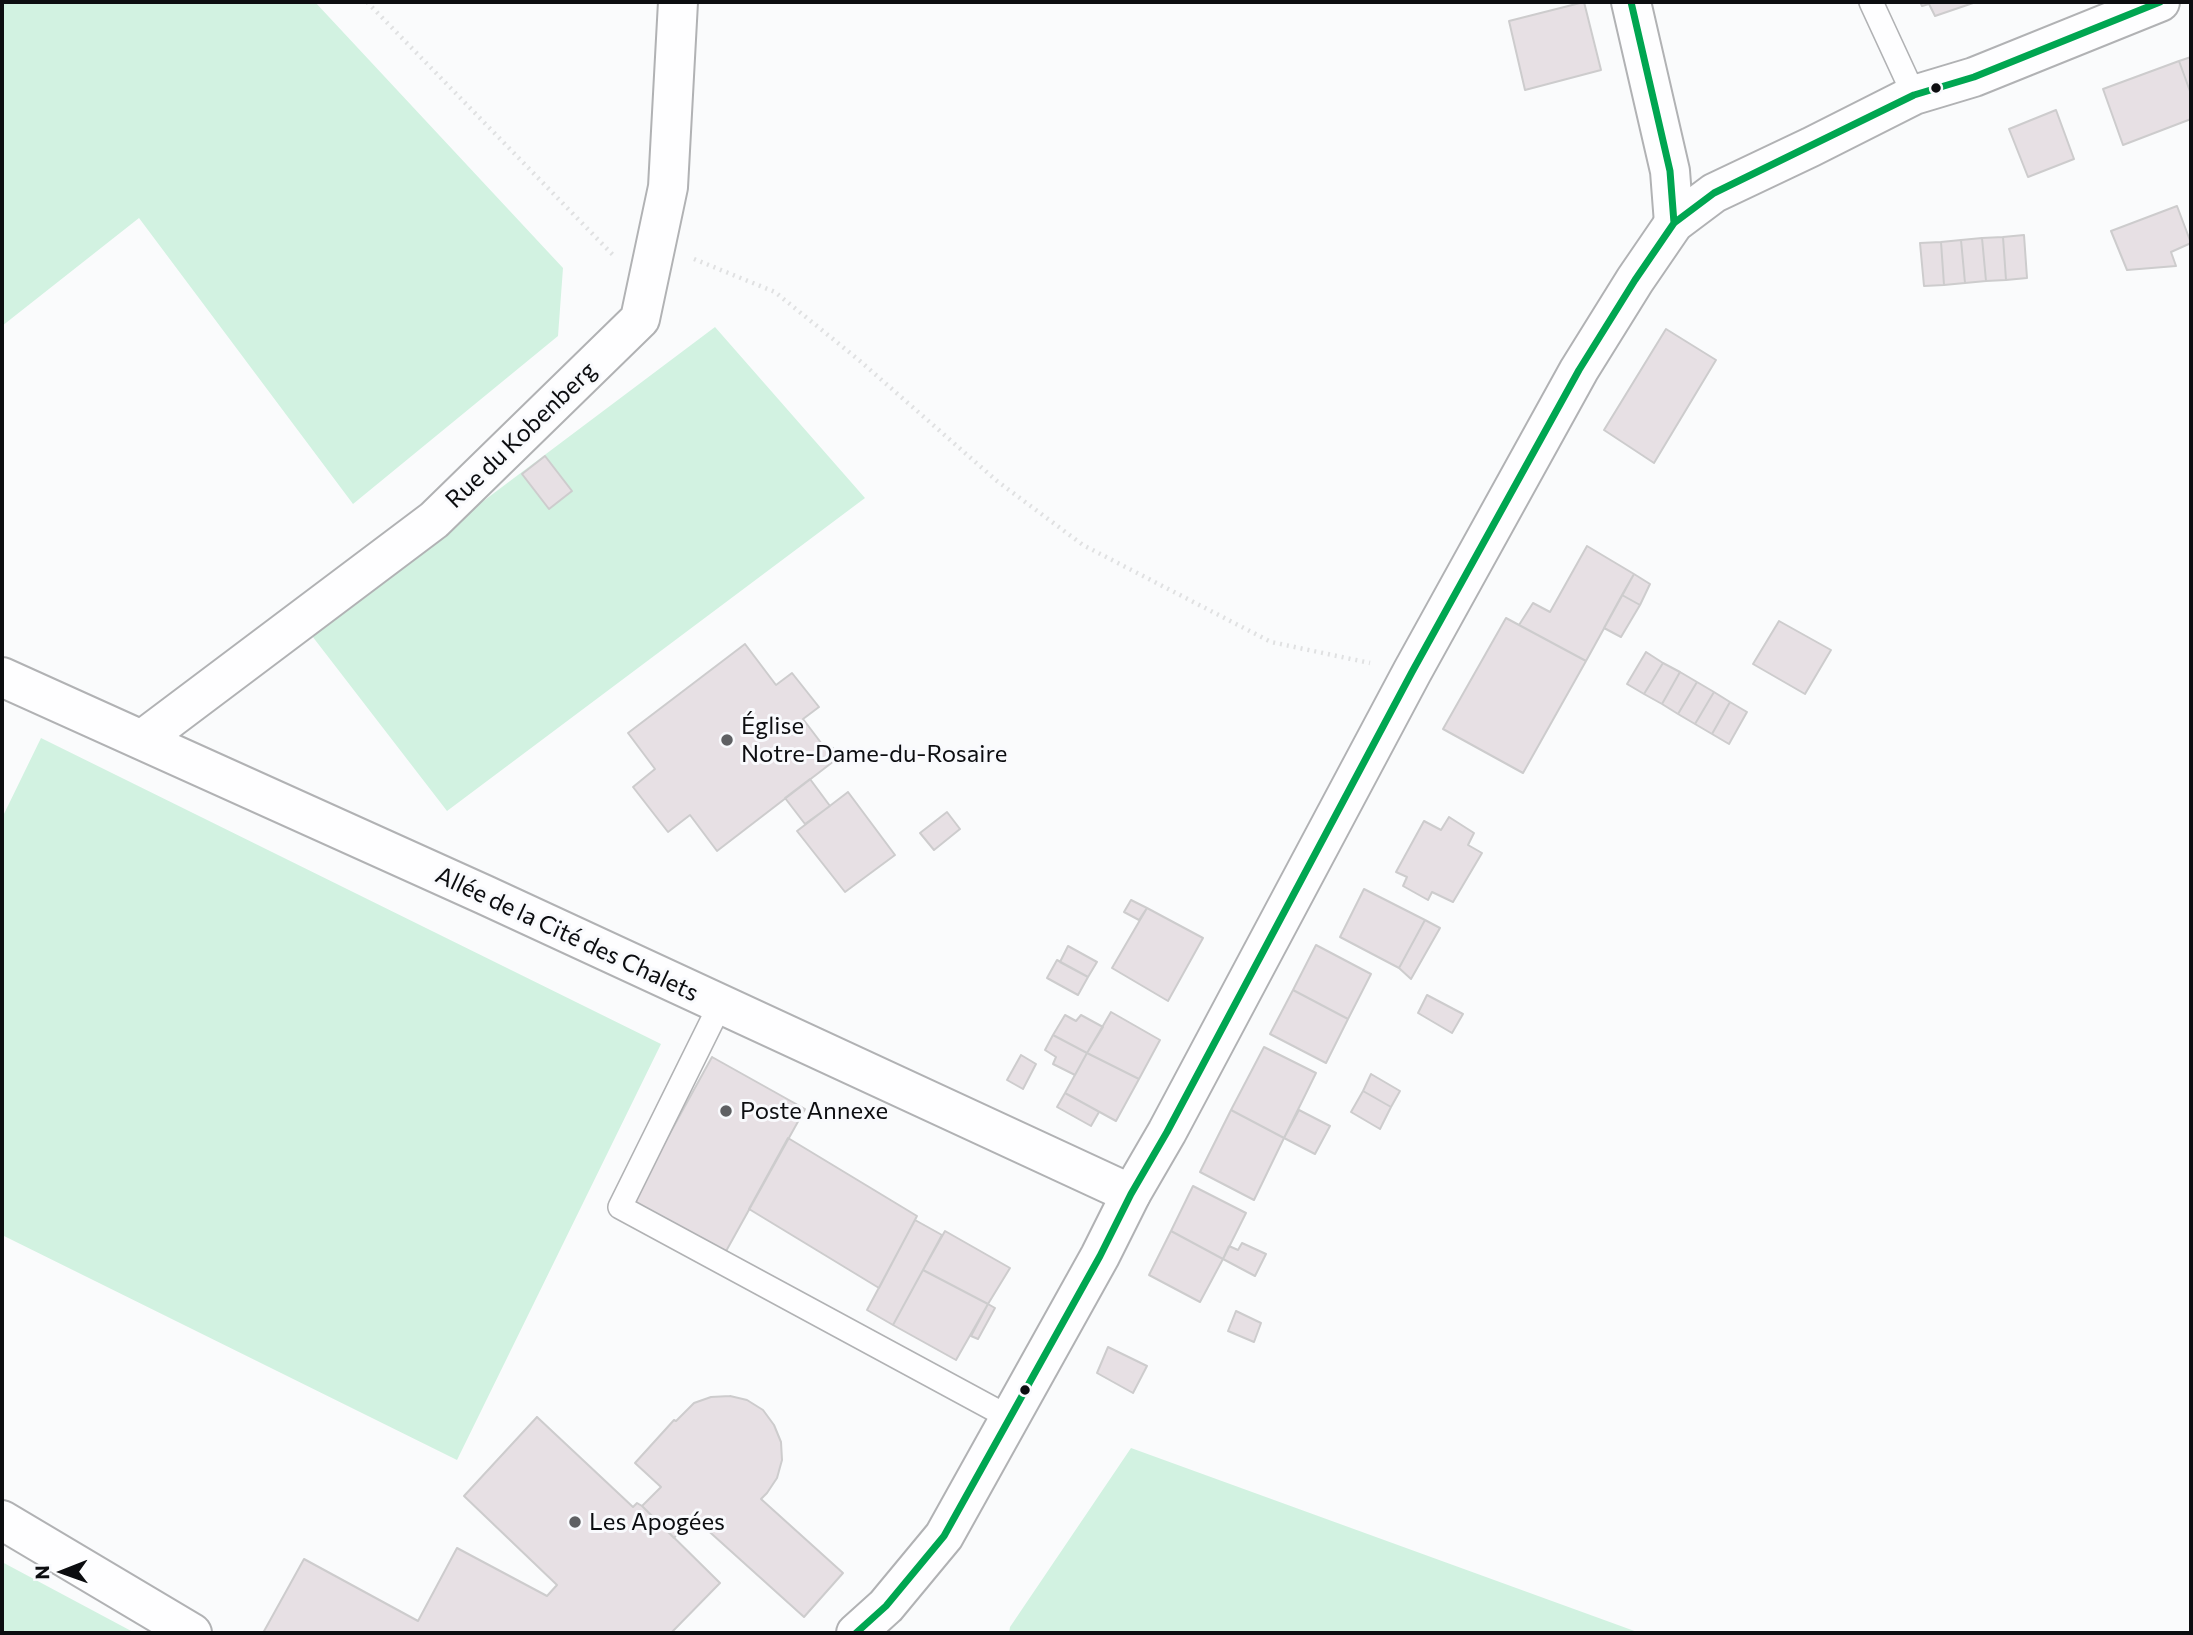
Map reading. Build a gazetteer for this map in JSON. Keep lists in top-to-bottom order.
{
  "streets": {
    "street": ["Rue du Kobenberg", "Allée de la Cité des Chalets"]
  },
  "crossings": [
    ["Rue du Kobenberg", "Allée de la Cité des Chalets"]
  ],
  "places": ["Église Notre-Dame-du-Rosaire", "Poste Annexe", "Les Apogées"],
  "north": "left"
}
